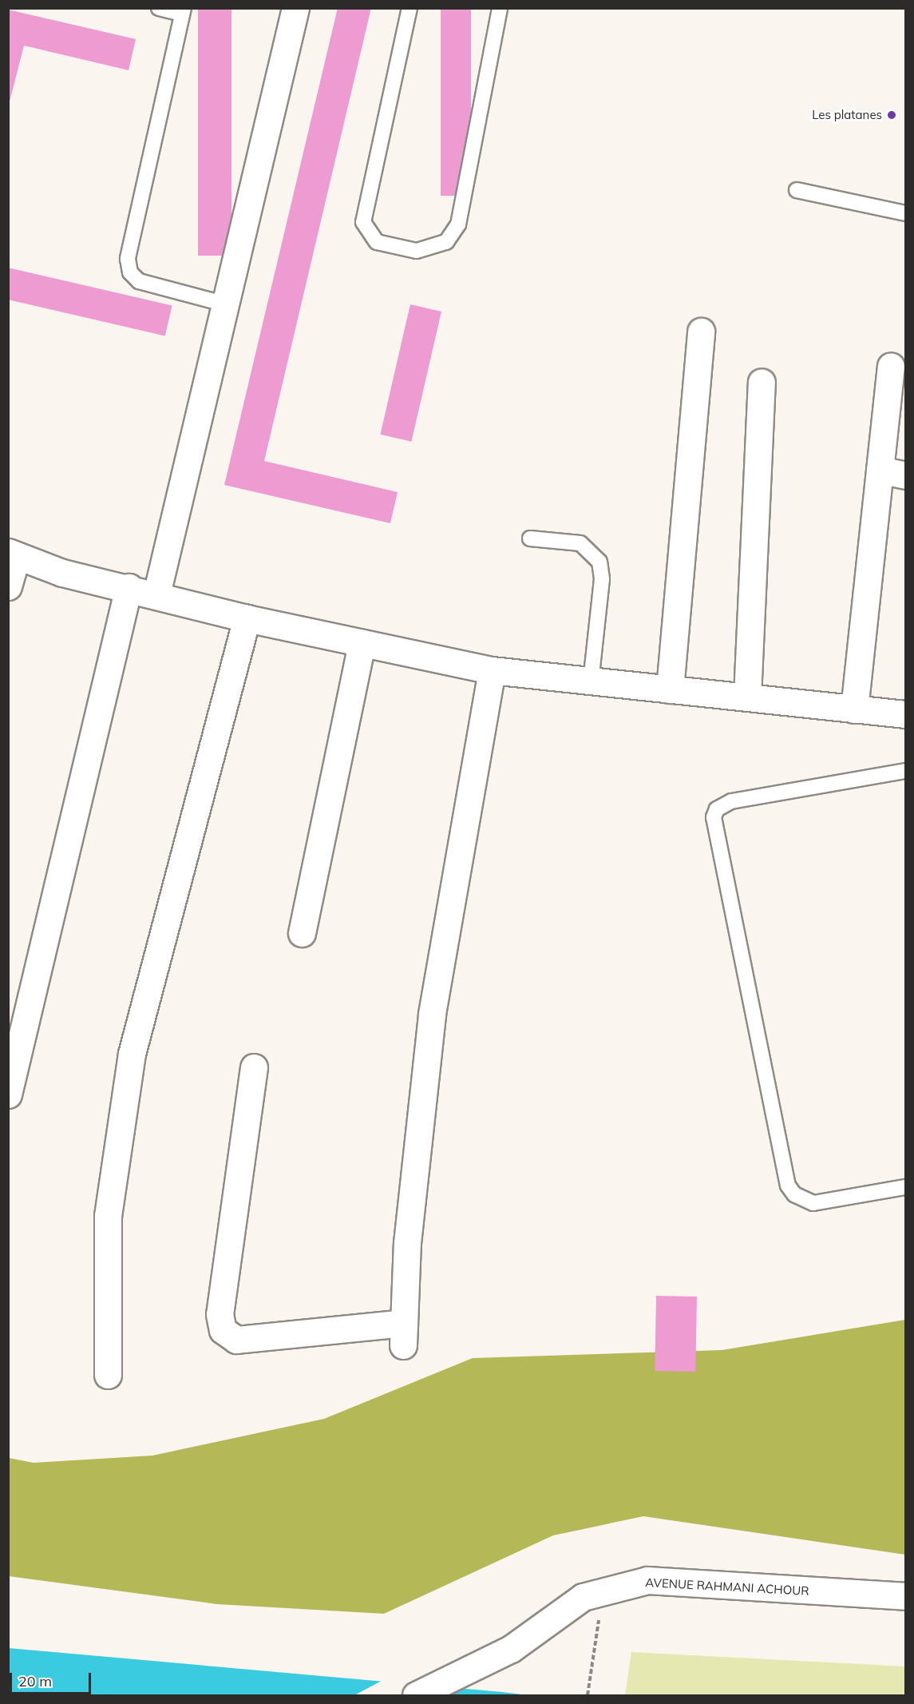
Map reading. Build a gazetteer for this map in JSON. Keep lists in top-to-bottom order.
{
  "streets": {
    "street": ["AVENUE RAHMANI ACHOUR"]
  },
  "places": ["Les platanes"],
  "scale_bar": "20 m"
}
